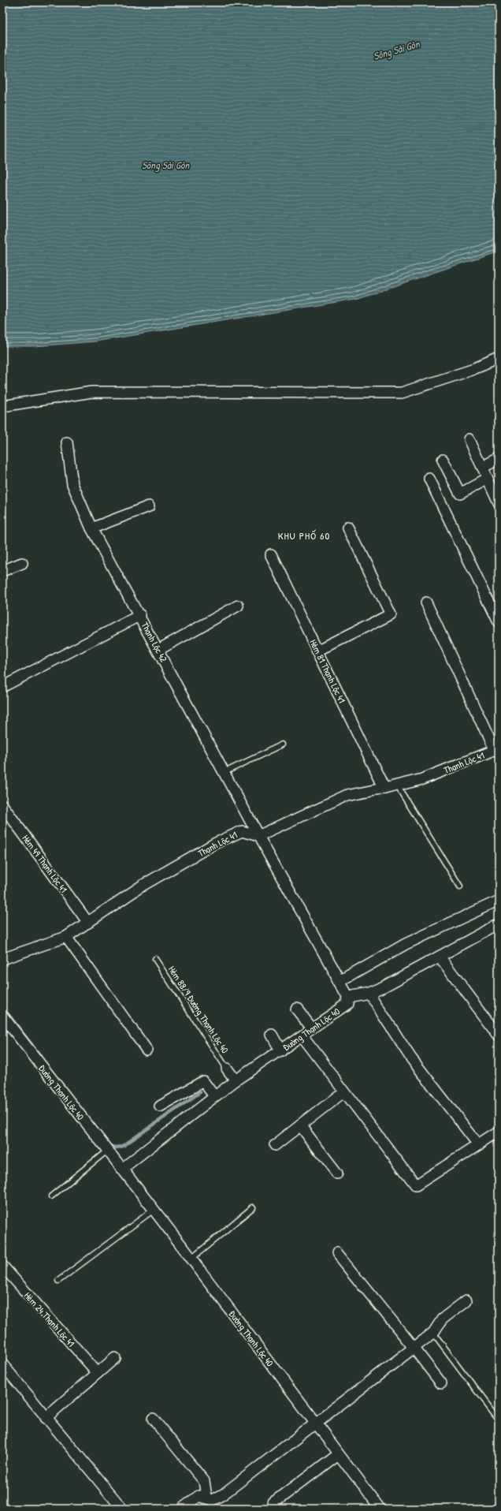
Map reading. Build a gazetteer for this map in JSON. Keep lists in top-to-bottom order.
{
  "streets": {
    "street": [
      "Thạnh Lộc 42",
      "Hẻm 81 Thạnh Lộc 41",
      "Thạnh Lộc 41",
      "Hẻm 49 Thạnh Lộc 41",
      "Đường Thạnh Lộc 40",
      "Hẻm 24 Thạnh Lộc 41"
    ],
    "lane": ["Hẻm 88/9 Đường Thạnh Lộc 40"]
  },
  "crossings": [
    ["Thạnh Lộc 42", "Thạnh Lộc 41"],
    ["Hẻm 81 Thạnh Lộc 41", "Thạnh Lộc 41"],
    ["Thạnh Lộc 41", "Hẻm 49 Thạnh Lộc 41"]
  ],
  "districts": ["KHU PHỐ 60"],
  "water": ["Sông Sài Gòn"]
}
